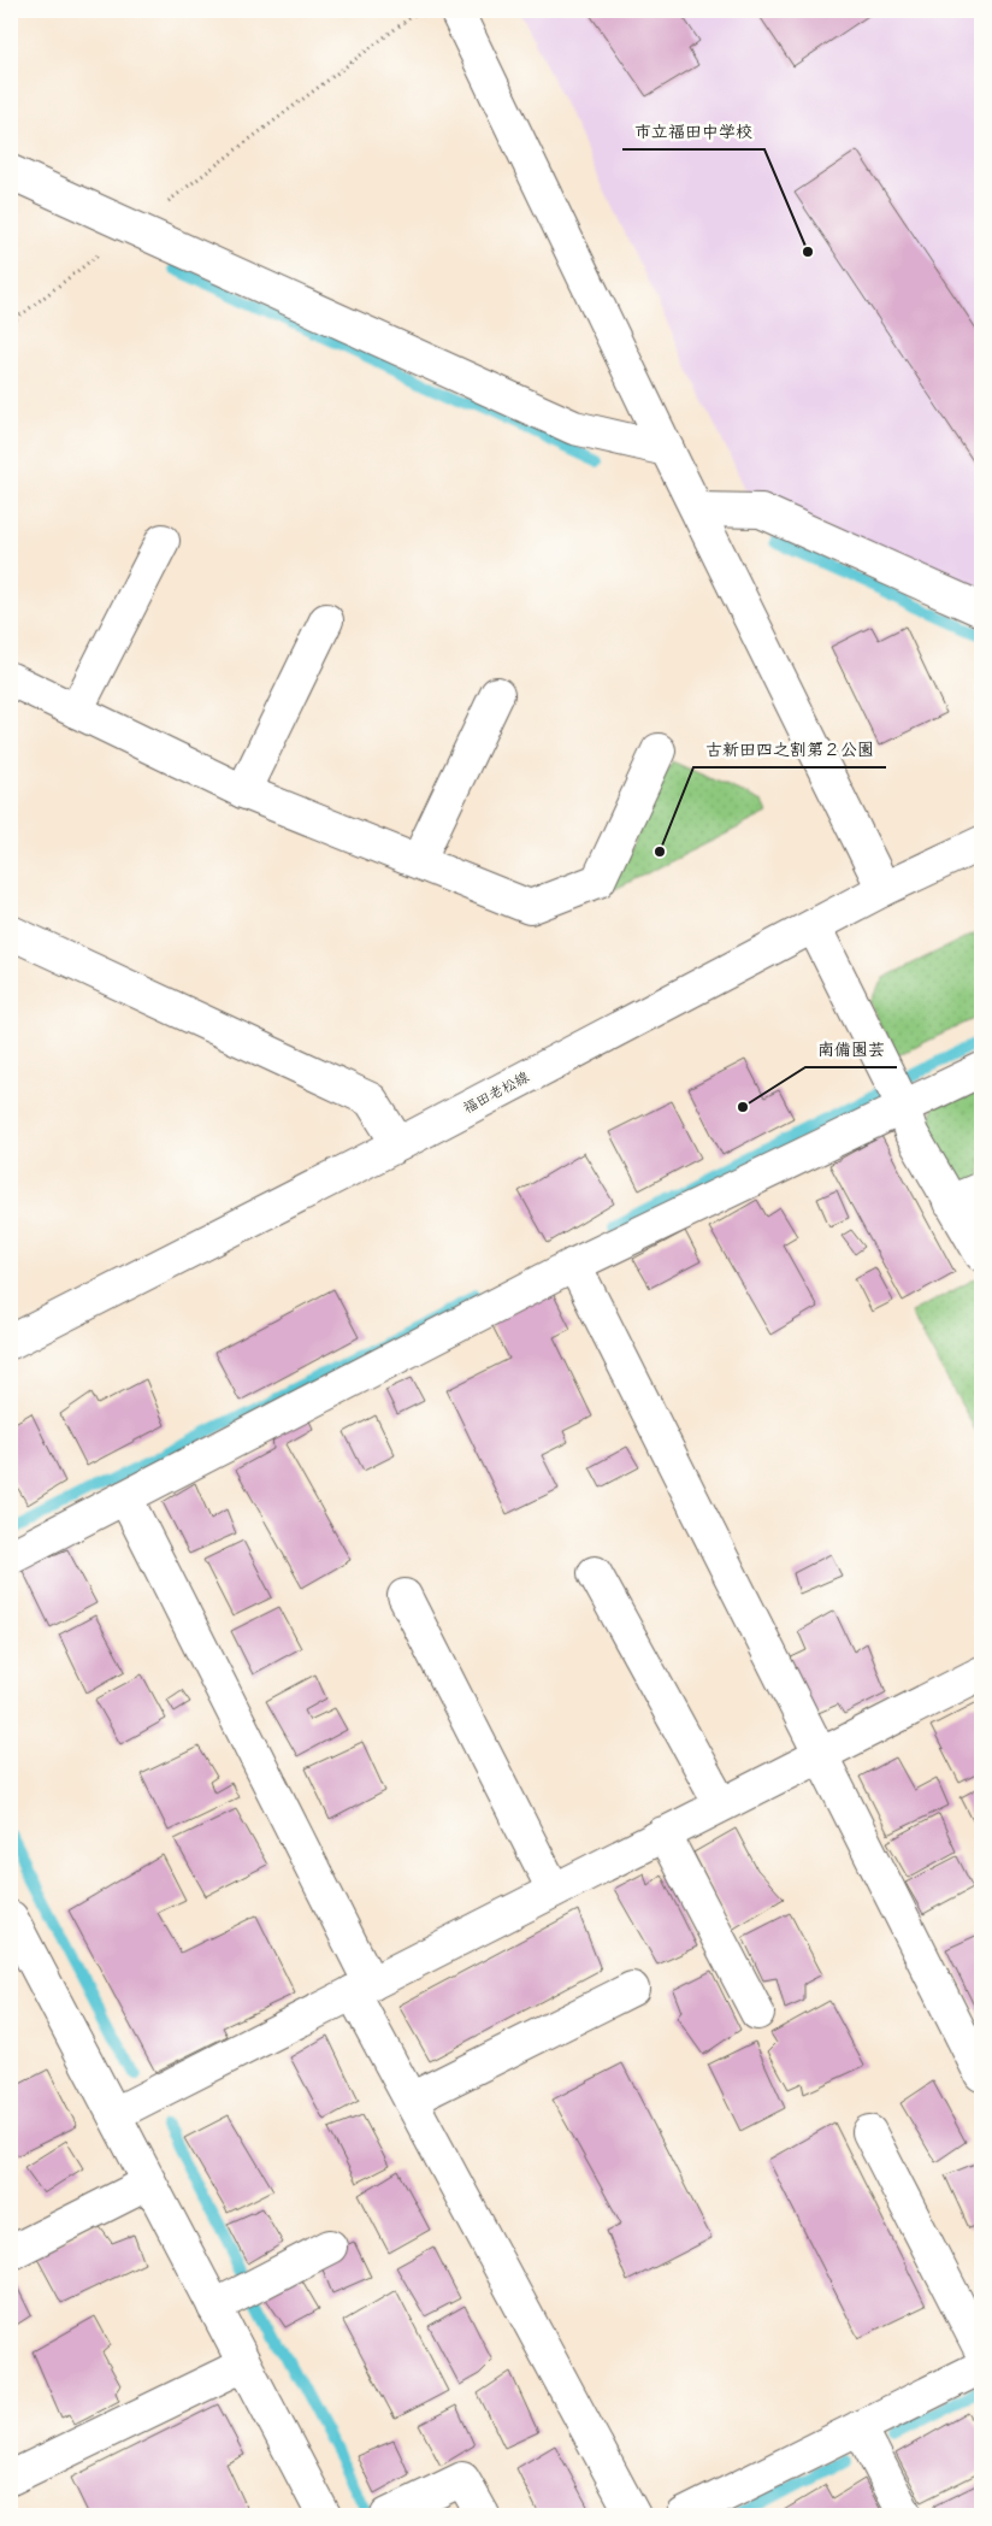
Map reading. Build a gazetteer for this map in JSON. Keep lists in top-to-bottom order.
{
  "streets": {
    "street": ["福田老松線"]
  },
  "places": ["市立福田中学校", "古新田四之割第２公園", "南備園芸"]
}
